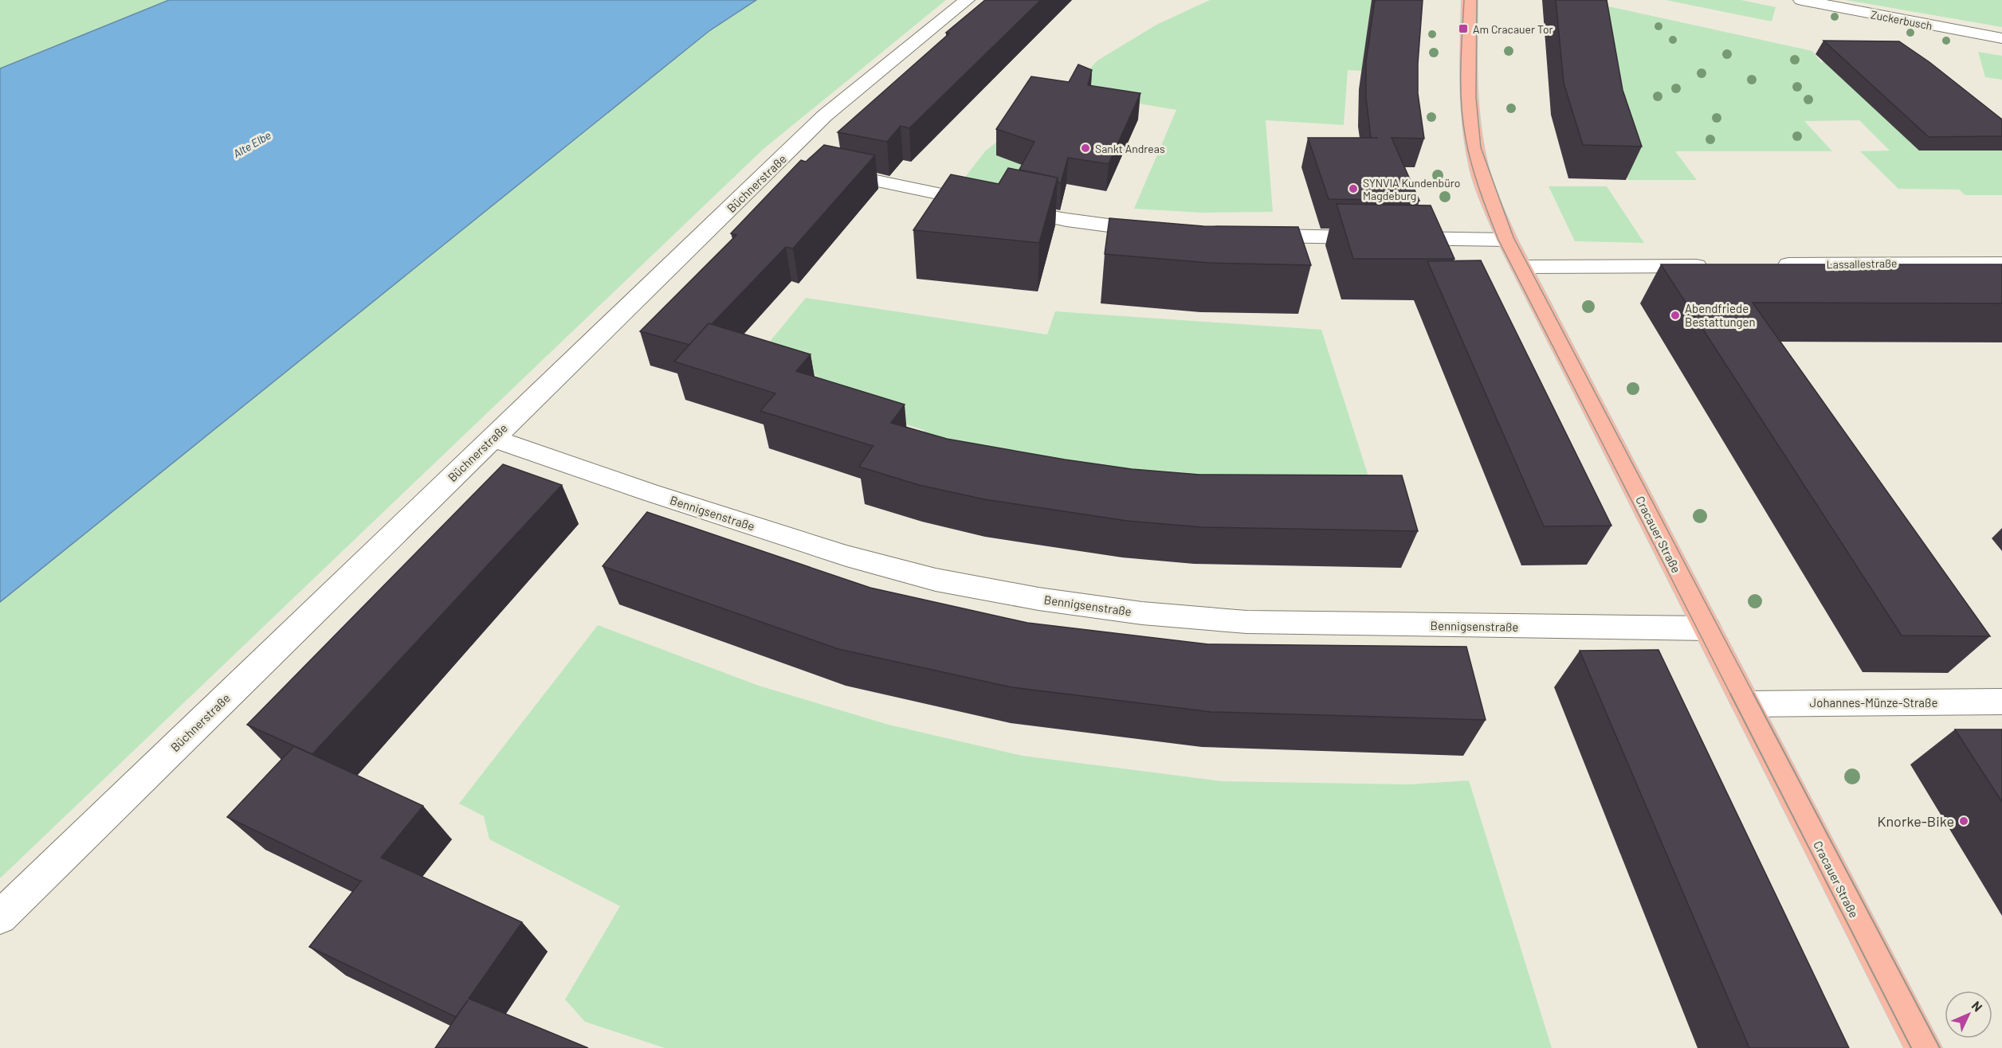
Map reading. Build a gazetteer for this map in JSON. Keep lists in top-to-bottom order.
{
  "streets": {
    "main road": ["Cracauer Straße"],
    "street": [
      "Zuckerbusch",
      "Büchnerstraße",
      "Lassallestraße",
      "Bennigsenstraße",
      "Johannes-Münze-Straße"
    ]
  },
  "crossings": [
    ["Büchnerstraße", "Bennigsenstraße"],
    ["Bennigsenstraße", "Cracauer Straße"],
    ["Cracauer Straße", "Johannes-Münze-Straße"]
  ],
  "water": ["Alte Elbe"],
  "places": {
    "transit": ["Am Cracauer Tor"],
    "other": [
      "Sankt Andreas",
      "SYNVIA Kundenbüro Magdeburg",
      "Abendfriede Bestattungen",
      "Knorke-Bike"
    ]
  },
  "north": "top right"
}
